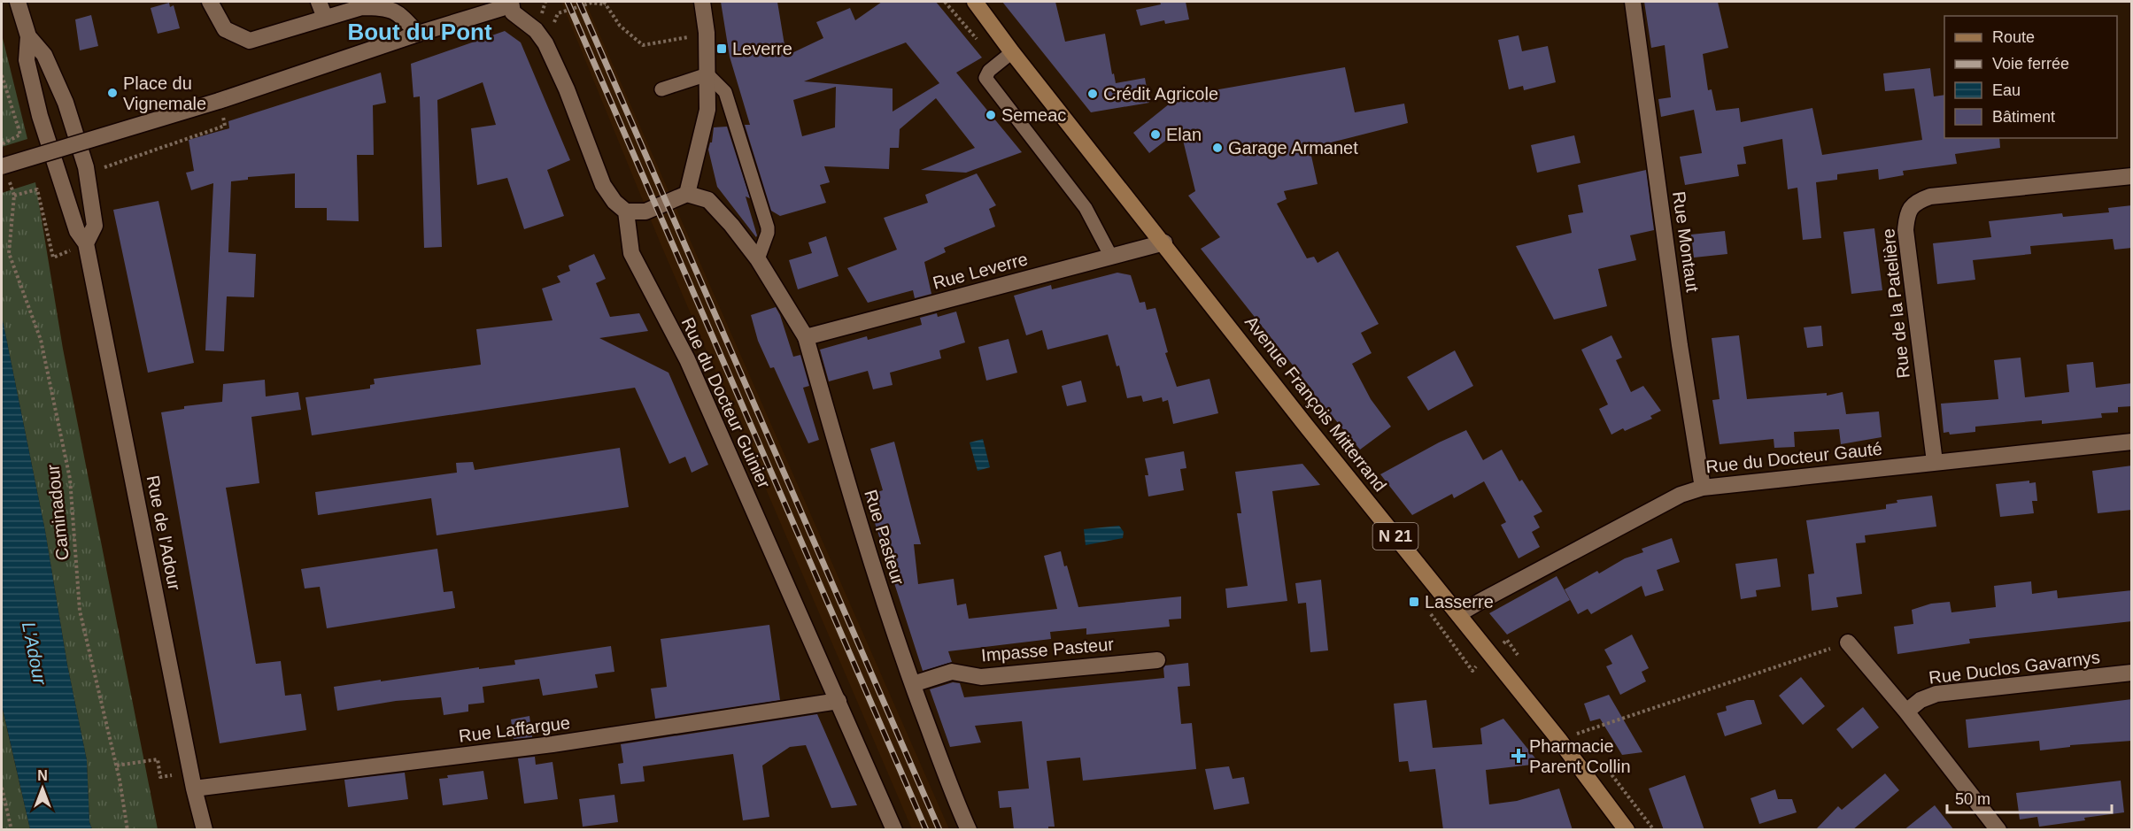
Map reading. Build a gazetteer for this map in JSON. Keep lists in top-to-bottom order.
{
  "streets": {
    "main road": ["Avenue François Mitterrand", "N 21"],
    "street": [
      "Rue Montaut",
      "Rue Leverre",
      "Rue de la Patelière",
      "Rue du Docteur Guinier",
      "Rue du Docteur Gauté",
      "Rue de l'Adour",
      "Rue Pasteur",
      "Impasse Pasteur",
      "Rue Duclos Gavarnys",
      "Rue Laffargue"
    ],
    "path": ["Caminadour"]
  },
  "crossings": [
    ["Rue Montaut", "Rue du Docteur Gauté"],
    ["Rue Leverre", "Avenue François Mitterrand"],
    ["Rue Leverre", "Rue Pasteur"],
    ["Rue de la Patelière", "Rue du Docteur Gauté"],
    ["Rue du Docteur Guinier", "Rue Laffargue"],
    ["Avenue François Mitterrand", "Rue du Docteur Gauté"],
    ["Caminadour", "Rue de l'Adour"],
    ["Rue de l'Adour", "Rue Laffargue"],
    ["Rue Pasteur", "Impasse Pasteur"]
  ],
  "districts": ["Bout du Pont"],
  "water": ["L'Adour"],
  "places": {
    "transit": ["Leverre", "Lasserre"],
    "other": [
      "Place du Vignemale",
      "Crédit Agricole",
      "Semeac",
      "Elan",
      "Garage Armanet"
    ],
    "health": ["Pharmacie Parent Collin"]
  },
  "legend": [
    "Route",
    "Voie ferrée",
    "Eau",
    "Bâtiment"
  ],
  "scale_bar": "50 m",
  "north": "top"
}
